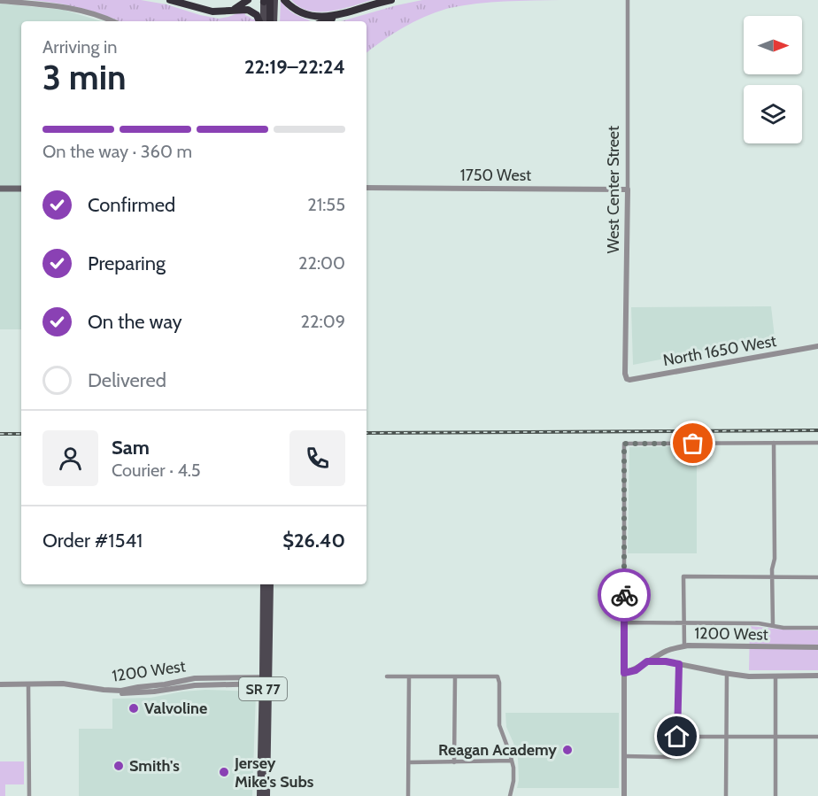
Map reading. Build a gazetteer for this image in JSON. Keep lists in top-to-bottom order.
{
  "streets": {
    "main road": ["SR 77"],
    "street": [
      "1750 West",
      "West Center Street",
      "North 1650 West",
      "1200 West"
    ]
  },
  "crossings": [
    ["1750 West", "West Center Street"],
    ["West Center Street", "North 1650 West"],
    ["1200 West", "SR 77"]
  ],
  "places": [
    "Valvoline",
    "Reagan Academy",
    "Smith's",
    "Jersey Mike's Subs"
  ],
  "north": "right",
  "page": {
    "heading": ["3 min", "Arriving in", "22:19–22:24"],
    "panel": [
      "Sam",
      "Courier · 4.5",
      "Order #1541",
      "$26.40"
    ],
    "bar": "On the way · 360 m",
    "list": [
      ["Confirmed", "21:55"],
      ["Preparing", "22:00"],
      ["On the way", "22:09"],
      "Delivered"
    ]
  }
}
